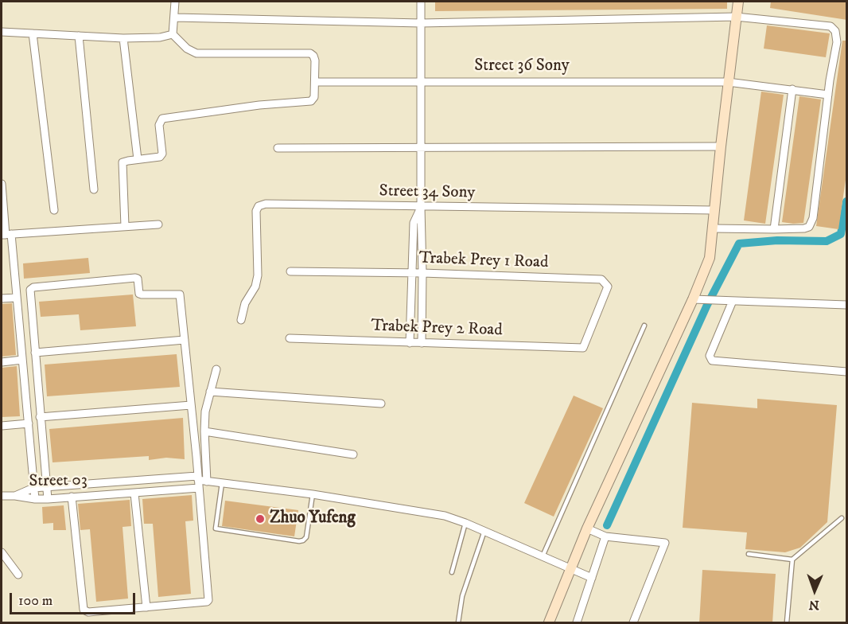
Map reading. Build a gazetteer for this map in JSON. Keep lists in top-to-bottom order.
{
  "streets": {
    "street": [
      "Street 36 Sony",
      "Street 34 Sony",
      "Trabek Prey 1 Road",
      "Trabek Prey 2 Road",
      "Street 03"
    ]
  },
  "crossings": [
    ["Trabek Prey 1 Road", "Trabek Prey 2 Road"]
  ],
  "places": ["Zhuo Yufeng"],
  "scale_bar": "100 m",
  "north": "bottom"
}
